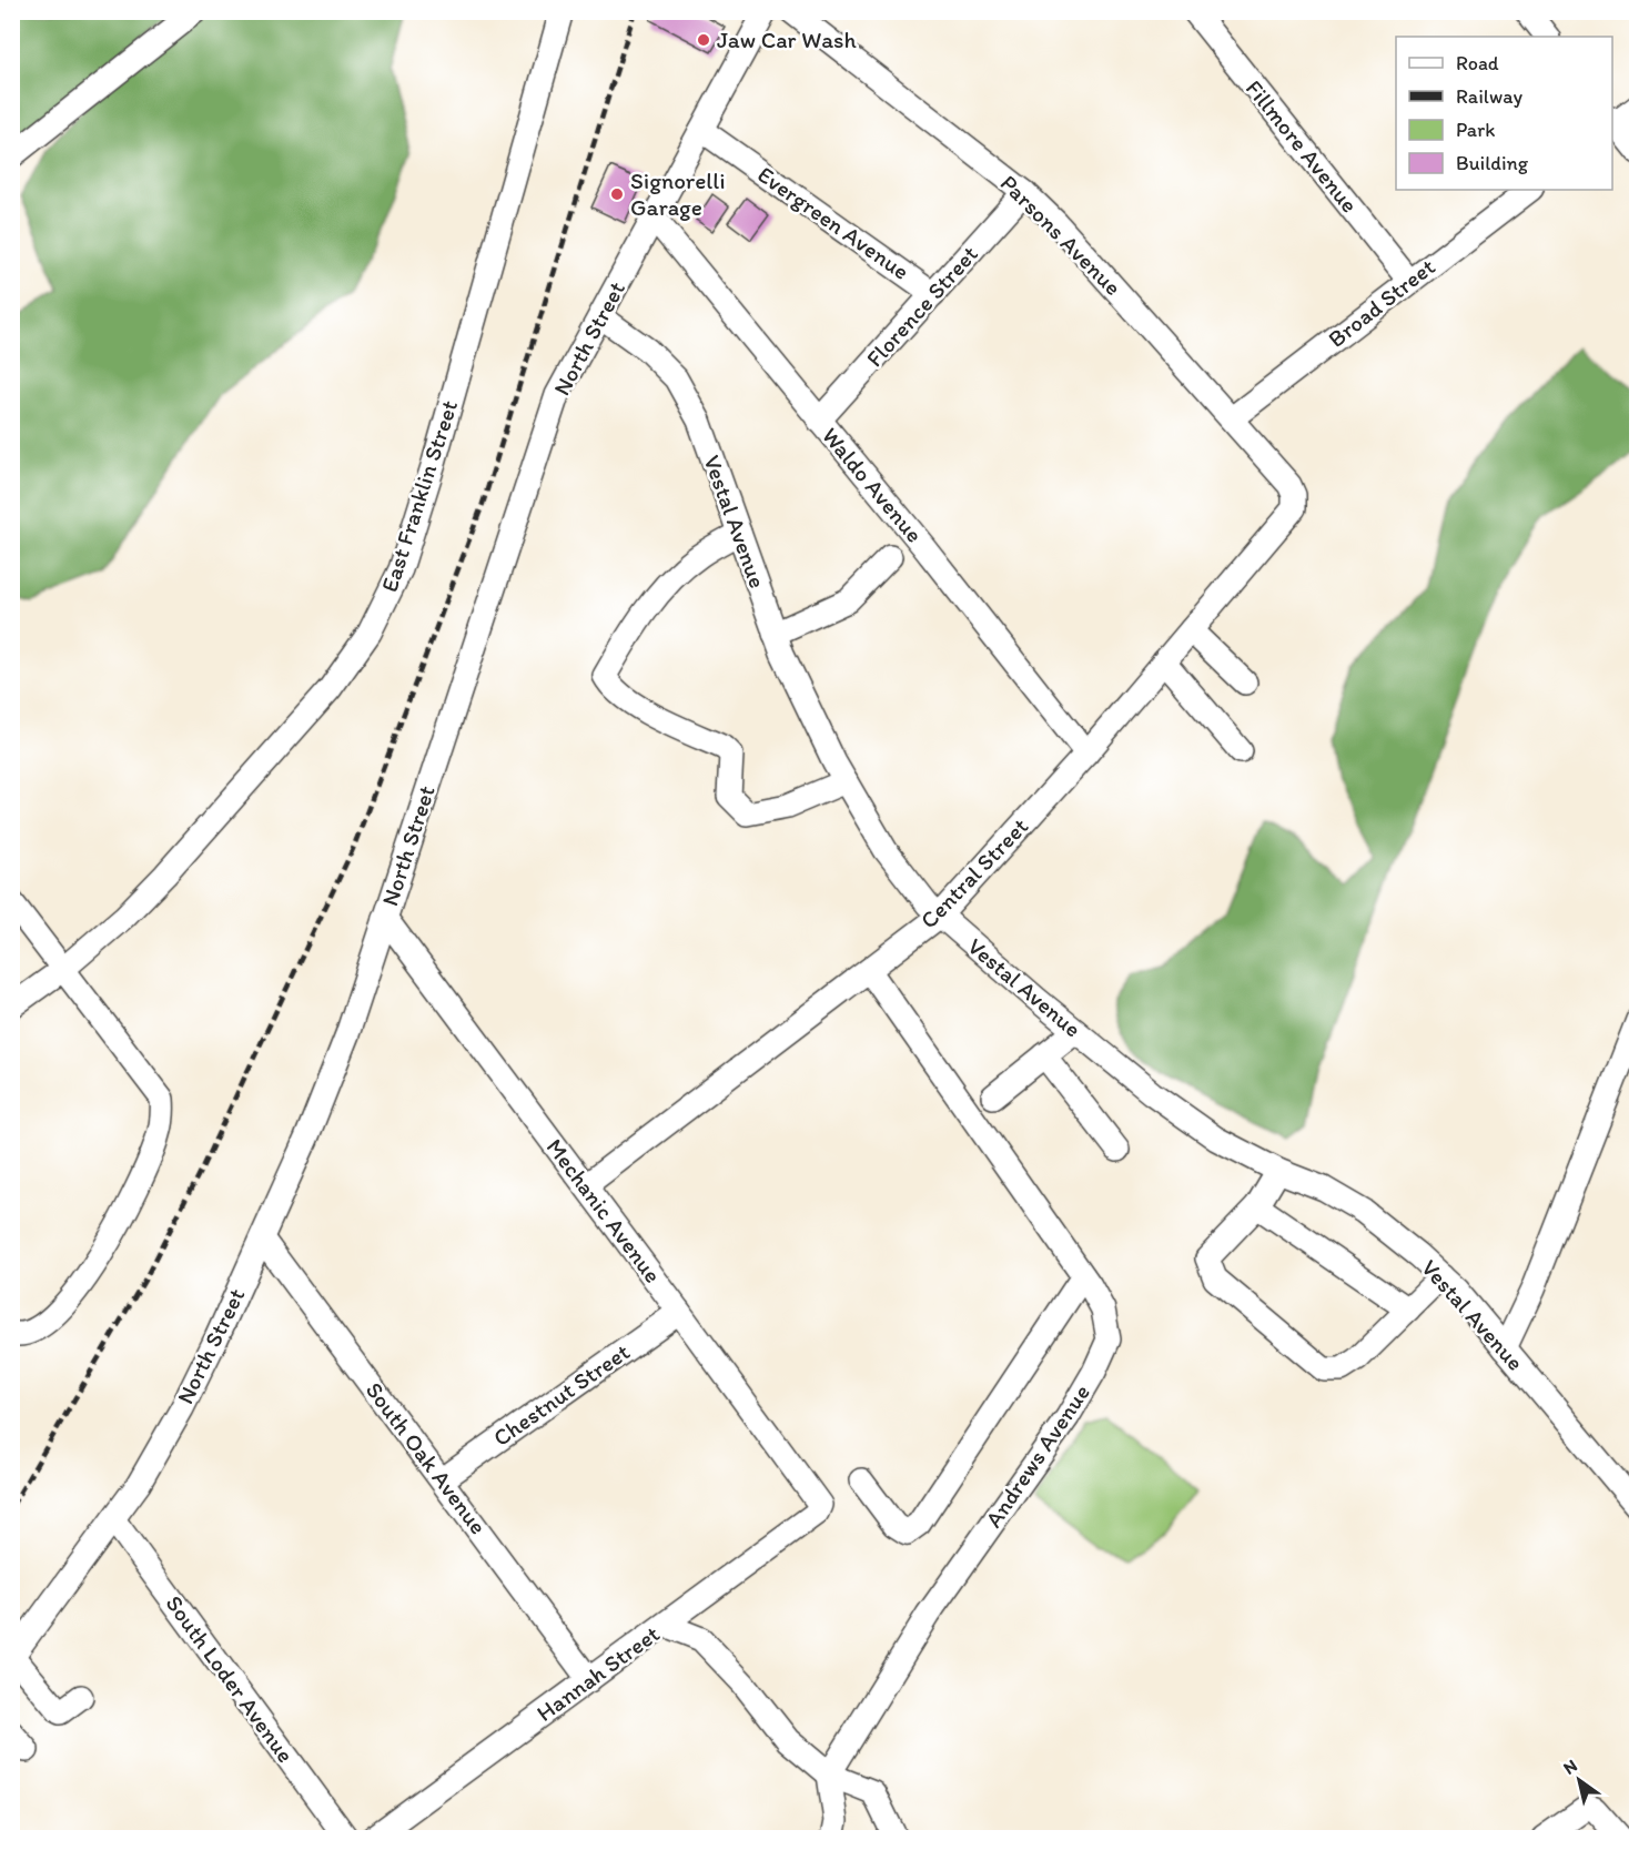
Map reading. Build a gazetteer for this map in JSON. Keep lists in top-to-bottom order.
{
  "streets": {
    "street": [
      "Fillmore Avenue",
      "Evergreen Avenue",
      "Parsons Avenue",
      "Broad Street",
      "Florence Street",
      "North Street",
      "Waldo Avenue",
      "East Franklin Street",
      "Vestal Avenue",
      "Central Street",
      "Mechanic Avenue",
      "Chestnut Street",
      "Andrews Avenue",
      "South Oak Avenue",
      "Hannah Street",
      "South Loder Avenue"
    ]
  },
  "crossings": [
    ["Fillmore Avenue", "Broad Street"],
    ["Evergreen Avenue", "Florence Street"],
    ["Evergreen Avenue", "North Street"],
    ["Parsons Avenue", "Broad Street"],
    ["Parsons Avenue", "Florence Street"],
    ["Parsons Avenue", "Central Street"],
    ["Florence Street", "Waldo Avenue"],
    ["North Street", "Waldo Avenue"],
    ["North Street", "Vestal Avenue"],
    ["North Street", "Mechanic Avenue"],
    ["North Street", "South Oak Avenue"],
    ["North Street", "South Loder Avenue"],
    ["Waldo Avenue", "Central Street"],
    ["Vestal Avenue", "Central Street"],
    ["Central Street", "Mechanic Avenue"],
    ["Central Street", "Andrews Avenue"],
    ["Mechanic Avenue", "Chestnut Street"],
    ["Mechanic Avenue", "Hannah Street"],
    ["Chestnut Street", "South Oak Avenue"],
    ["South Oak Avenue", "Hannah Street"]
  ],
  "places": ["Jaw Car Wash", "Signorelli Garage"],
  "legend": [
    "Road",
    "Railway",
    "Park",
    "Building"
  ],
  "north": "top left"
}
